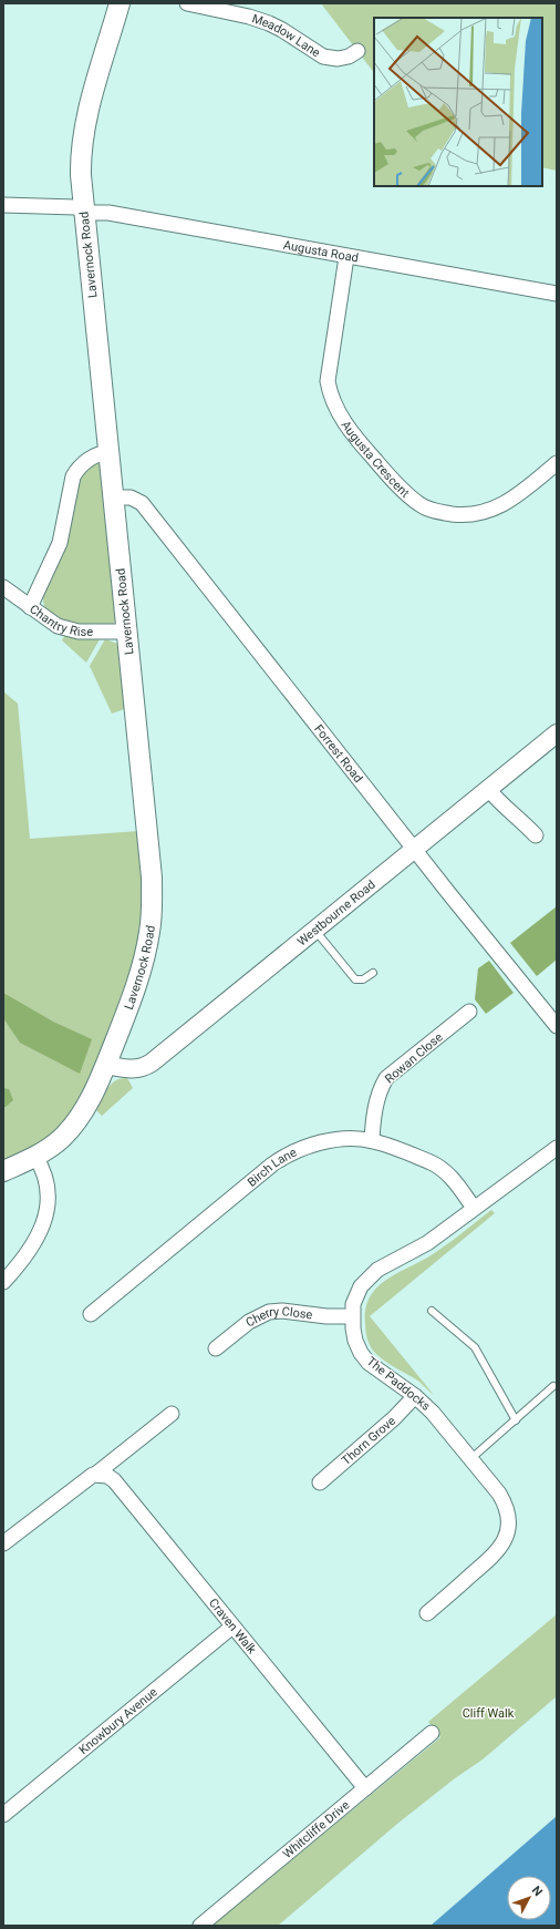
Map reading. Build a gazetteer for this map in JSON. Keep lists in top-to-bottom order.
{
  "streets": {
    "main road": ["Lavernock Road"],
    "street": [
      "Meadow Lane",
      "Augusta Road",
      "Augusta Crescent",
      "Chantry Rise",
      "Forrest Road",
      "Westbourne Road",
      "Rowan Close",
      "Birch Lane",
      "Cherry Close",
      "The Paddocks",
      "Thorn Grove",
      "Craven Walk",
      "Knowbury Avenue",
      "Whitcliffe Drive"
    ]
  },
  "crossings": [
    ["Augusta Road", "Lavernock Road"],
    ["Augusta Road", "Augusta Crescent"],
    ["Lavernock Road", "Chantry Rise"],
    ["Lavernock Road", "Forrest Road"],
    ["Lavernock Road", "Westbourne Road"],
    ["Forrest Road", "Westbourne Road"],
    ["Rowan Close", "Birch Lane"],
    ["Birch Lane", "The Paddocks"],
    ["Cherry Close", "The Paddocks"],
    ["The Paddocks", "Thorn Grove"],
    ["Craven Walk", "Knowbury Avenue"],
    ["Craven Walk", "Whitcliffe Drive"]
  ],
  "parks": ["Cliff Walk"],
  "north": "top right"
}
